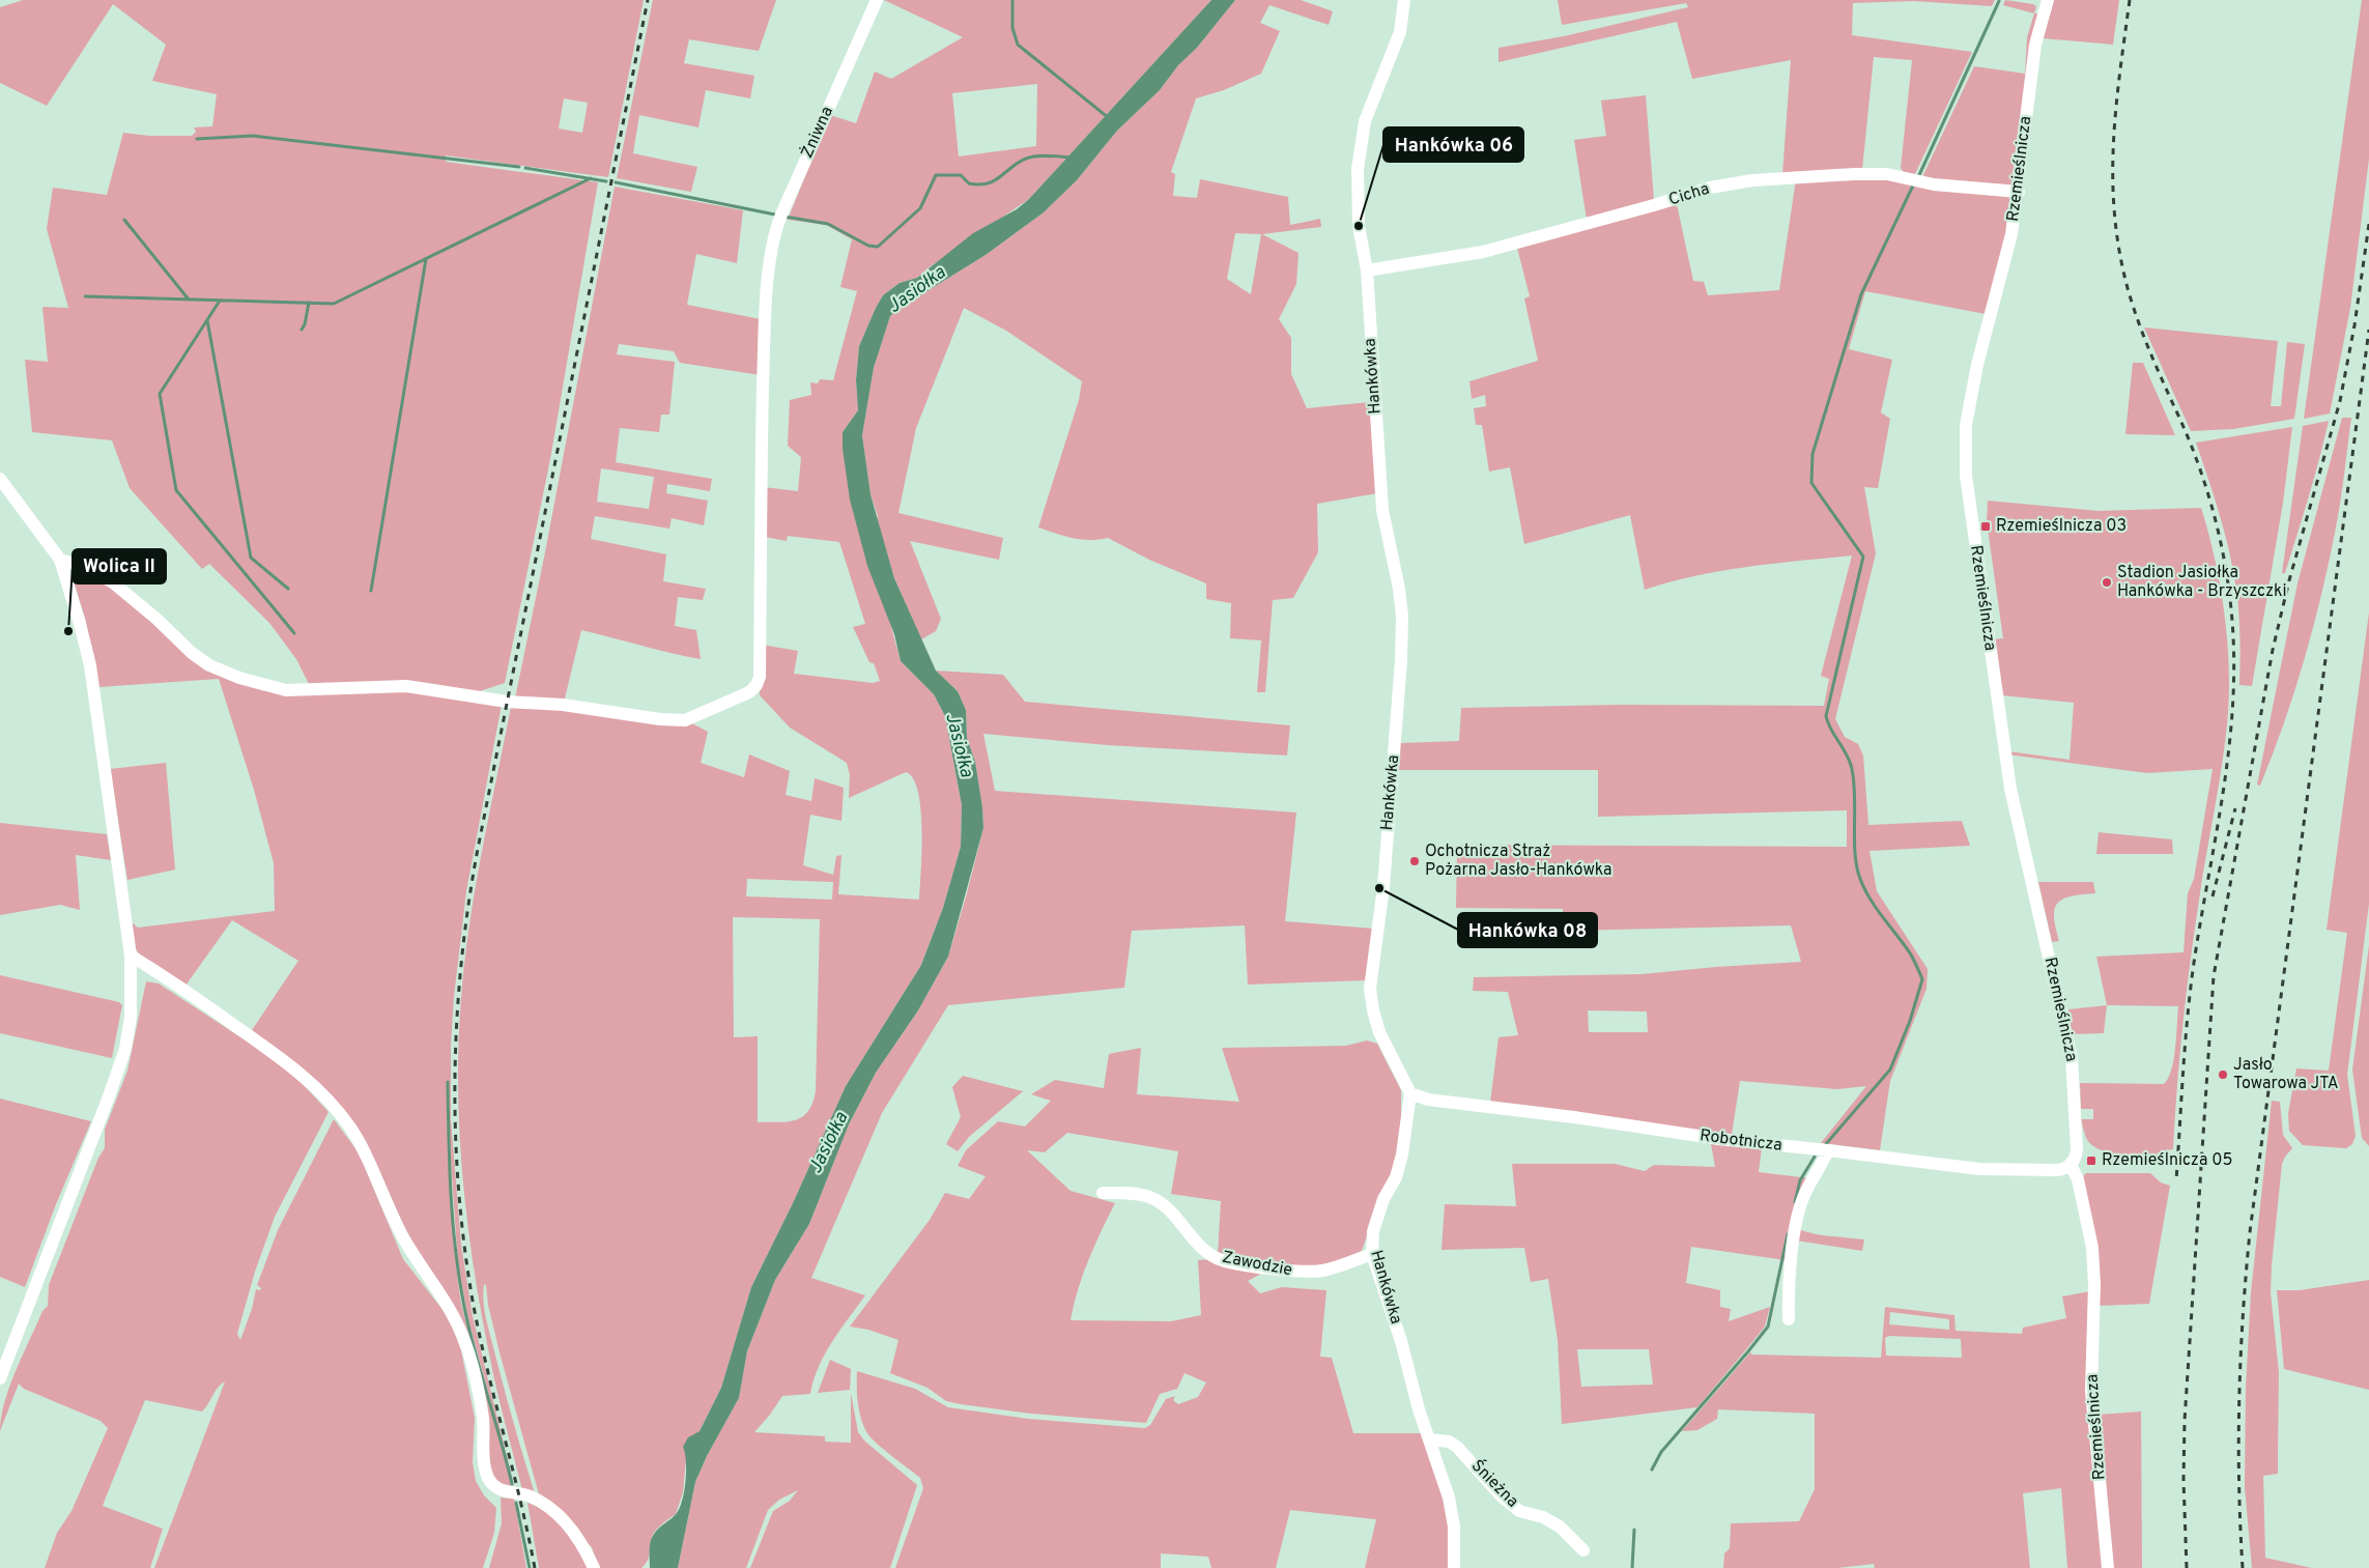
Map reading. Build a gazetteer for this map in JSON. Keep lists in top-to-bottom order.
{
  "streets": {
    "street": [
      "Żniwna",
      "Rzemieślnicza",
      "Cicha",
      "Hankówka",
      "Robotnicza",
      "Zawodzie",
      "Śnieżna"
    ]
  },
  "crossings": [
    ["Rzemieślnicza", "Cicha"],
    ["Rzemieślnicza", "Robotnicza"],
    ["Cicha", "Hankówka"],
    ["Hankówka", "Robotnicza"],
    ["Hankówka", "Zawodzie"],
    ["Hankówka", "Śnieżna"]
  ],
  "water": ["Jasiołka"],
  "places": {
    "other": [
      "Hankówka 06",
      "Stadion Jasiołka Hankówka - Brzyszczki",
      "Wolica II",
      "Ochotnicza Straż Pożarna Jasło-Hankówka",
      "Hankówka 08",
      "Jasło Towarowa JTA"
    ],
    "transit": ["Rzemieślnicza 03", "Rzemieślnicza 05"]
  }
}
